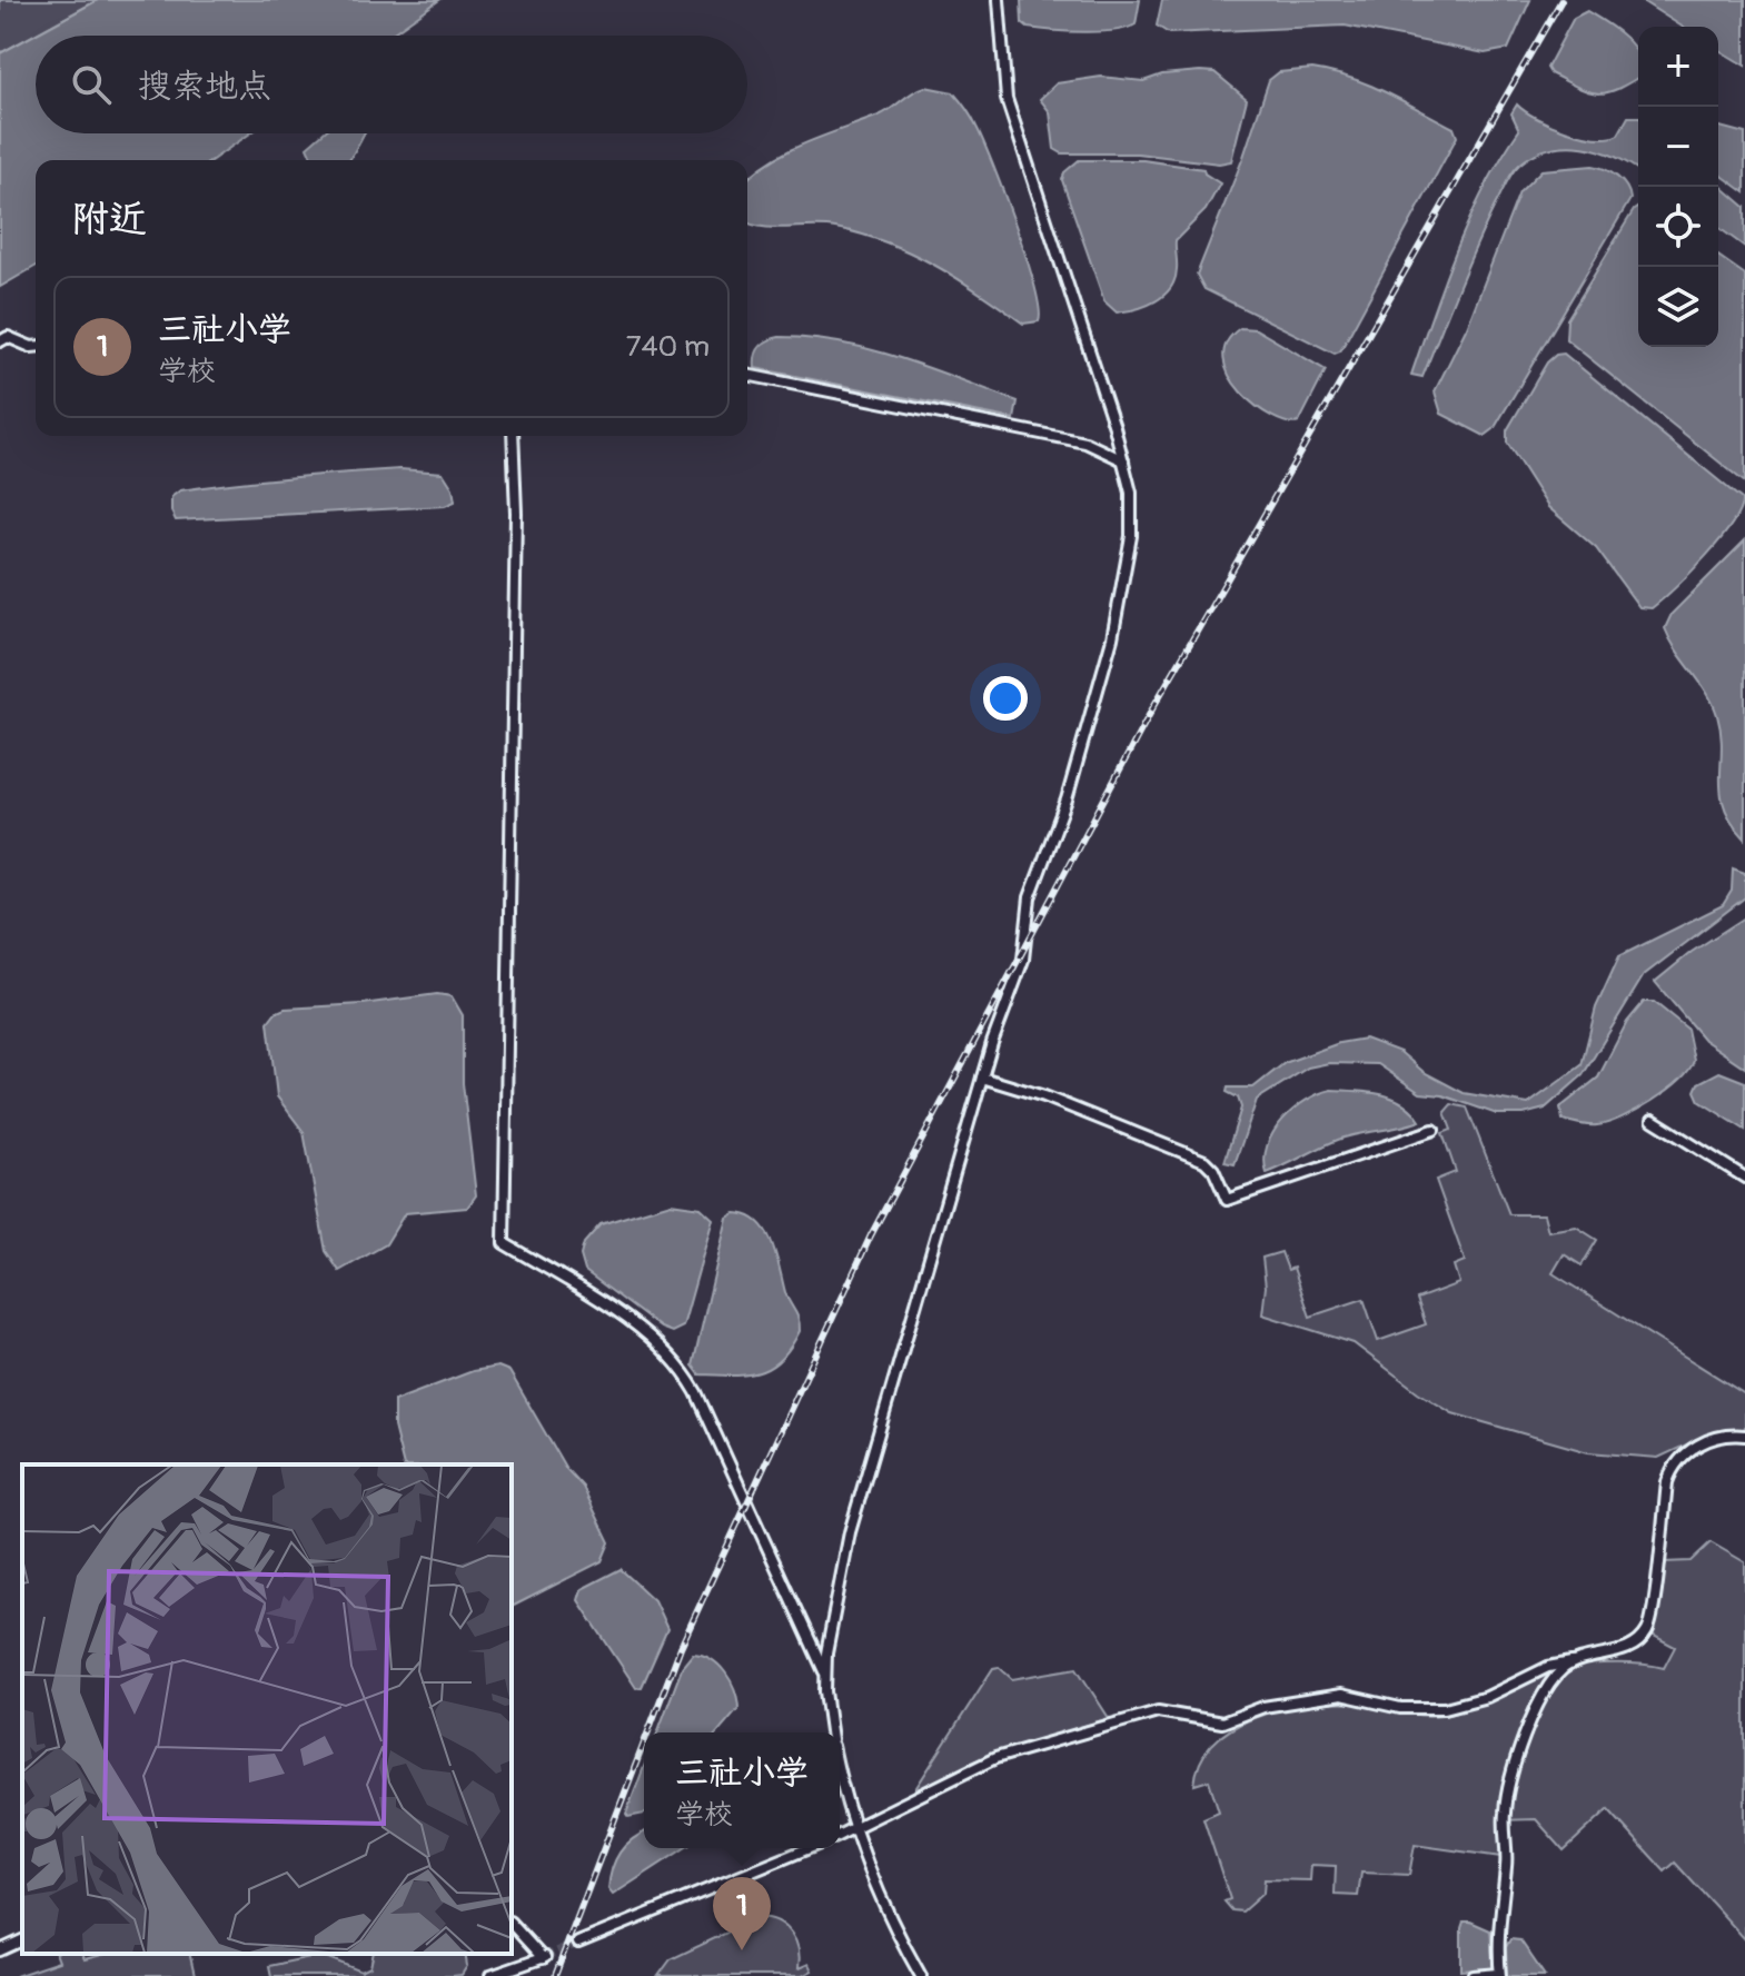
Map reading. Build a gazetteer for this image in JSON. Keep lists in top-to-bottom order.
{
  "page": {
    "map_buttons": ["+", "−"],
    "search": "搜索地点",
    "heading": "附近",
    "list": [
      {
        "mark": "1",
        "name": "三社小学",
        "note": "学校",
        "value": "740 m"
      }
    ],
    "popup": ["三社小学", "学校"],
    "pins": "1"
  }
}
